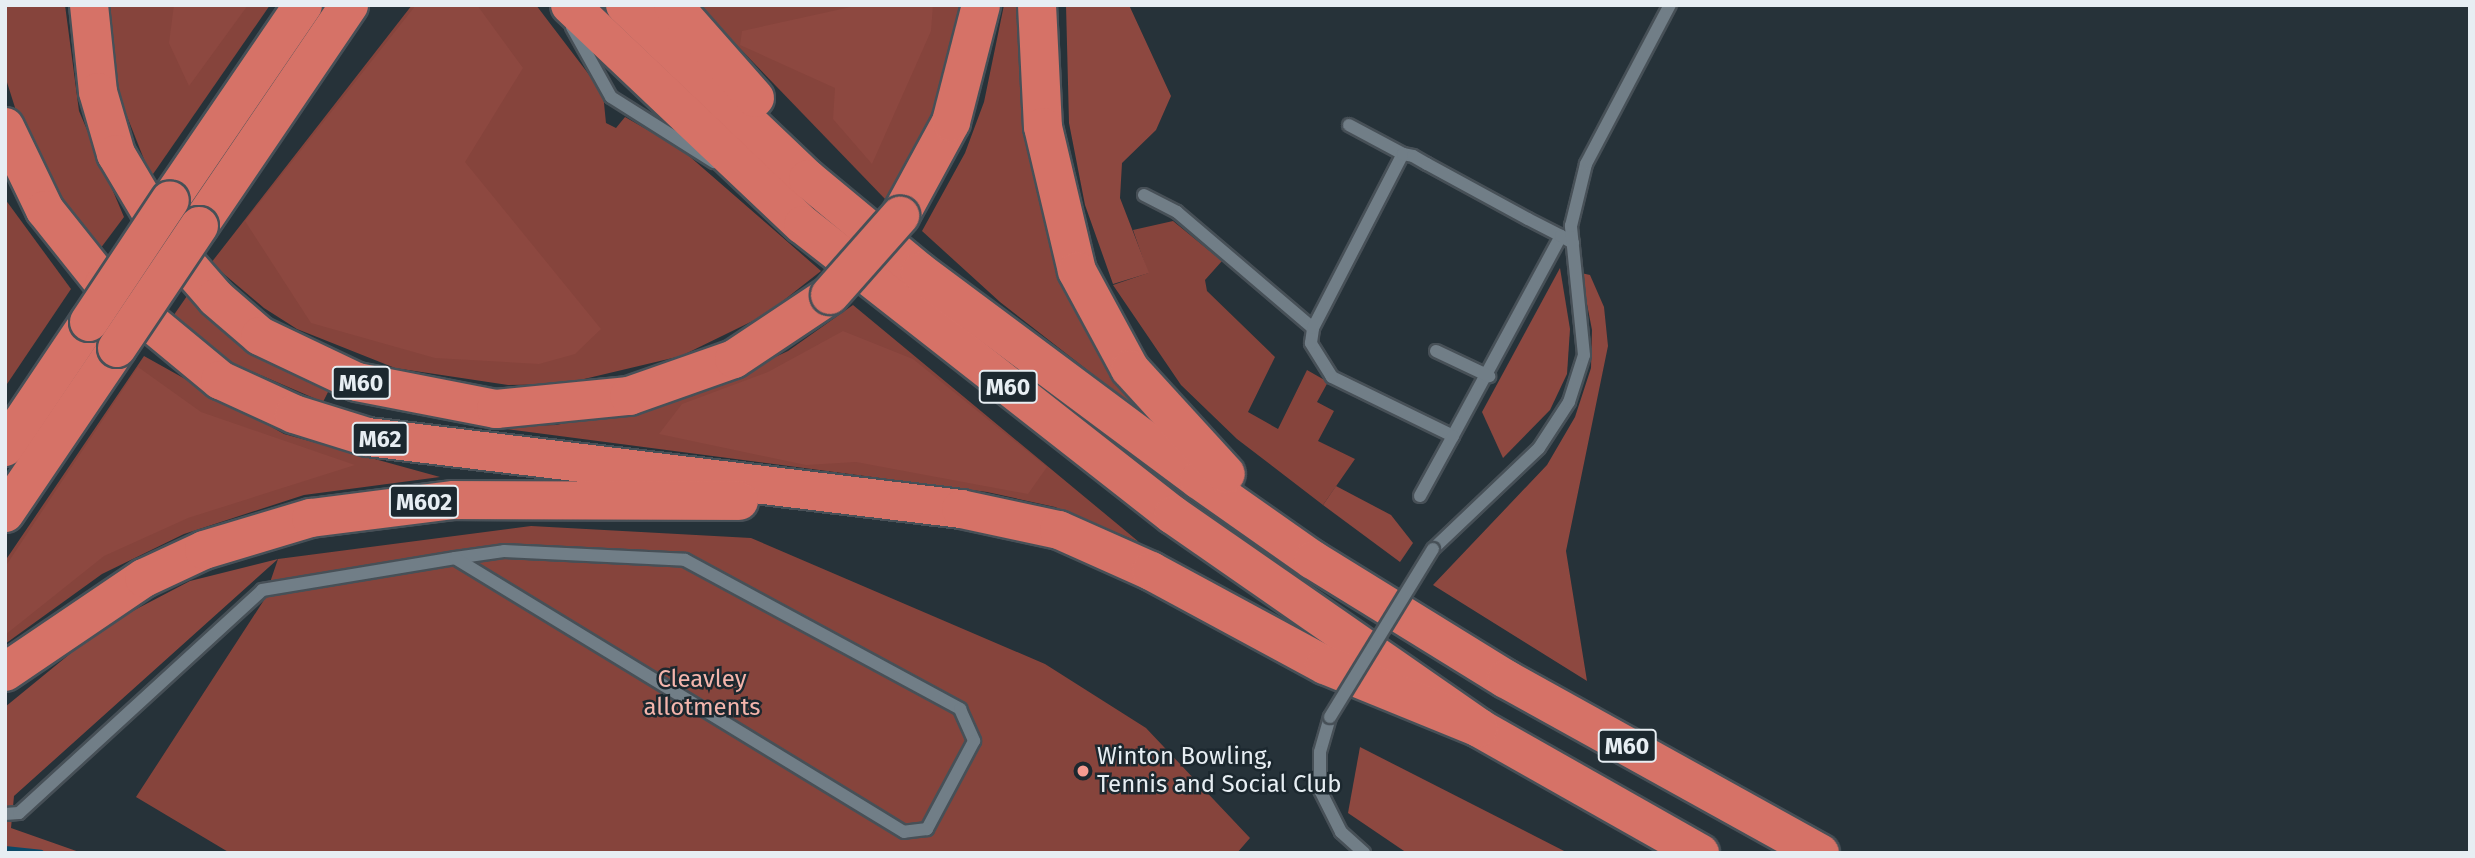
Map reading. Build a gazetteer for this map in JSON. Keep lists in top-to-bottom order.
{
  "streets": {
    "highway": ["M60", "M62", "M602"]
  },
  "crossings": [
    ["M60", "M62"],
    ["M60", "M602"],
    ["M62", "M602"]
  ],
  "parks": ["Cleavley allotments"],
  "places": ["Winton Bowling, Tennis and Social Club"]
}
